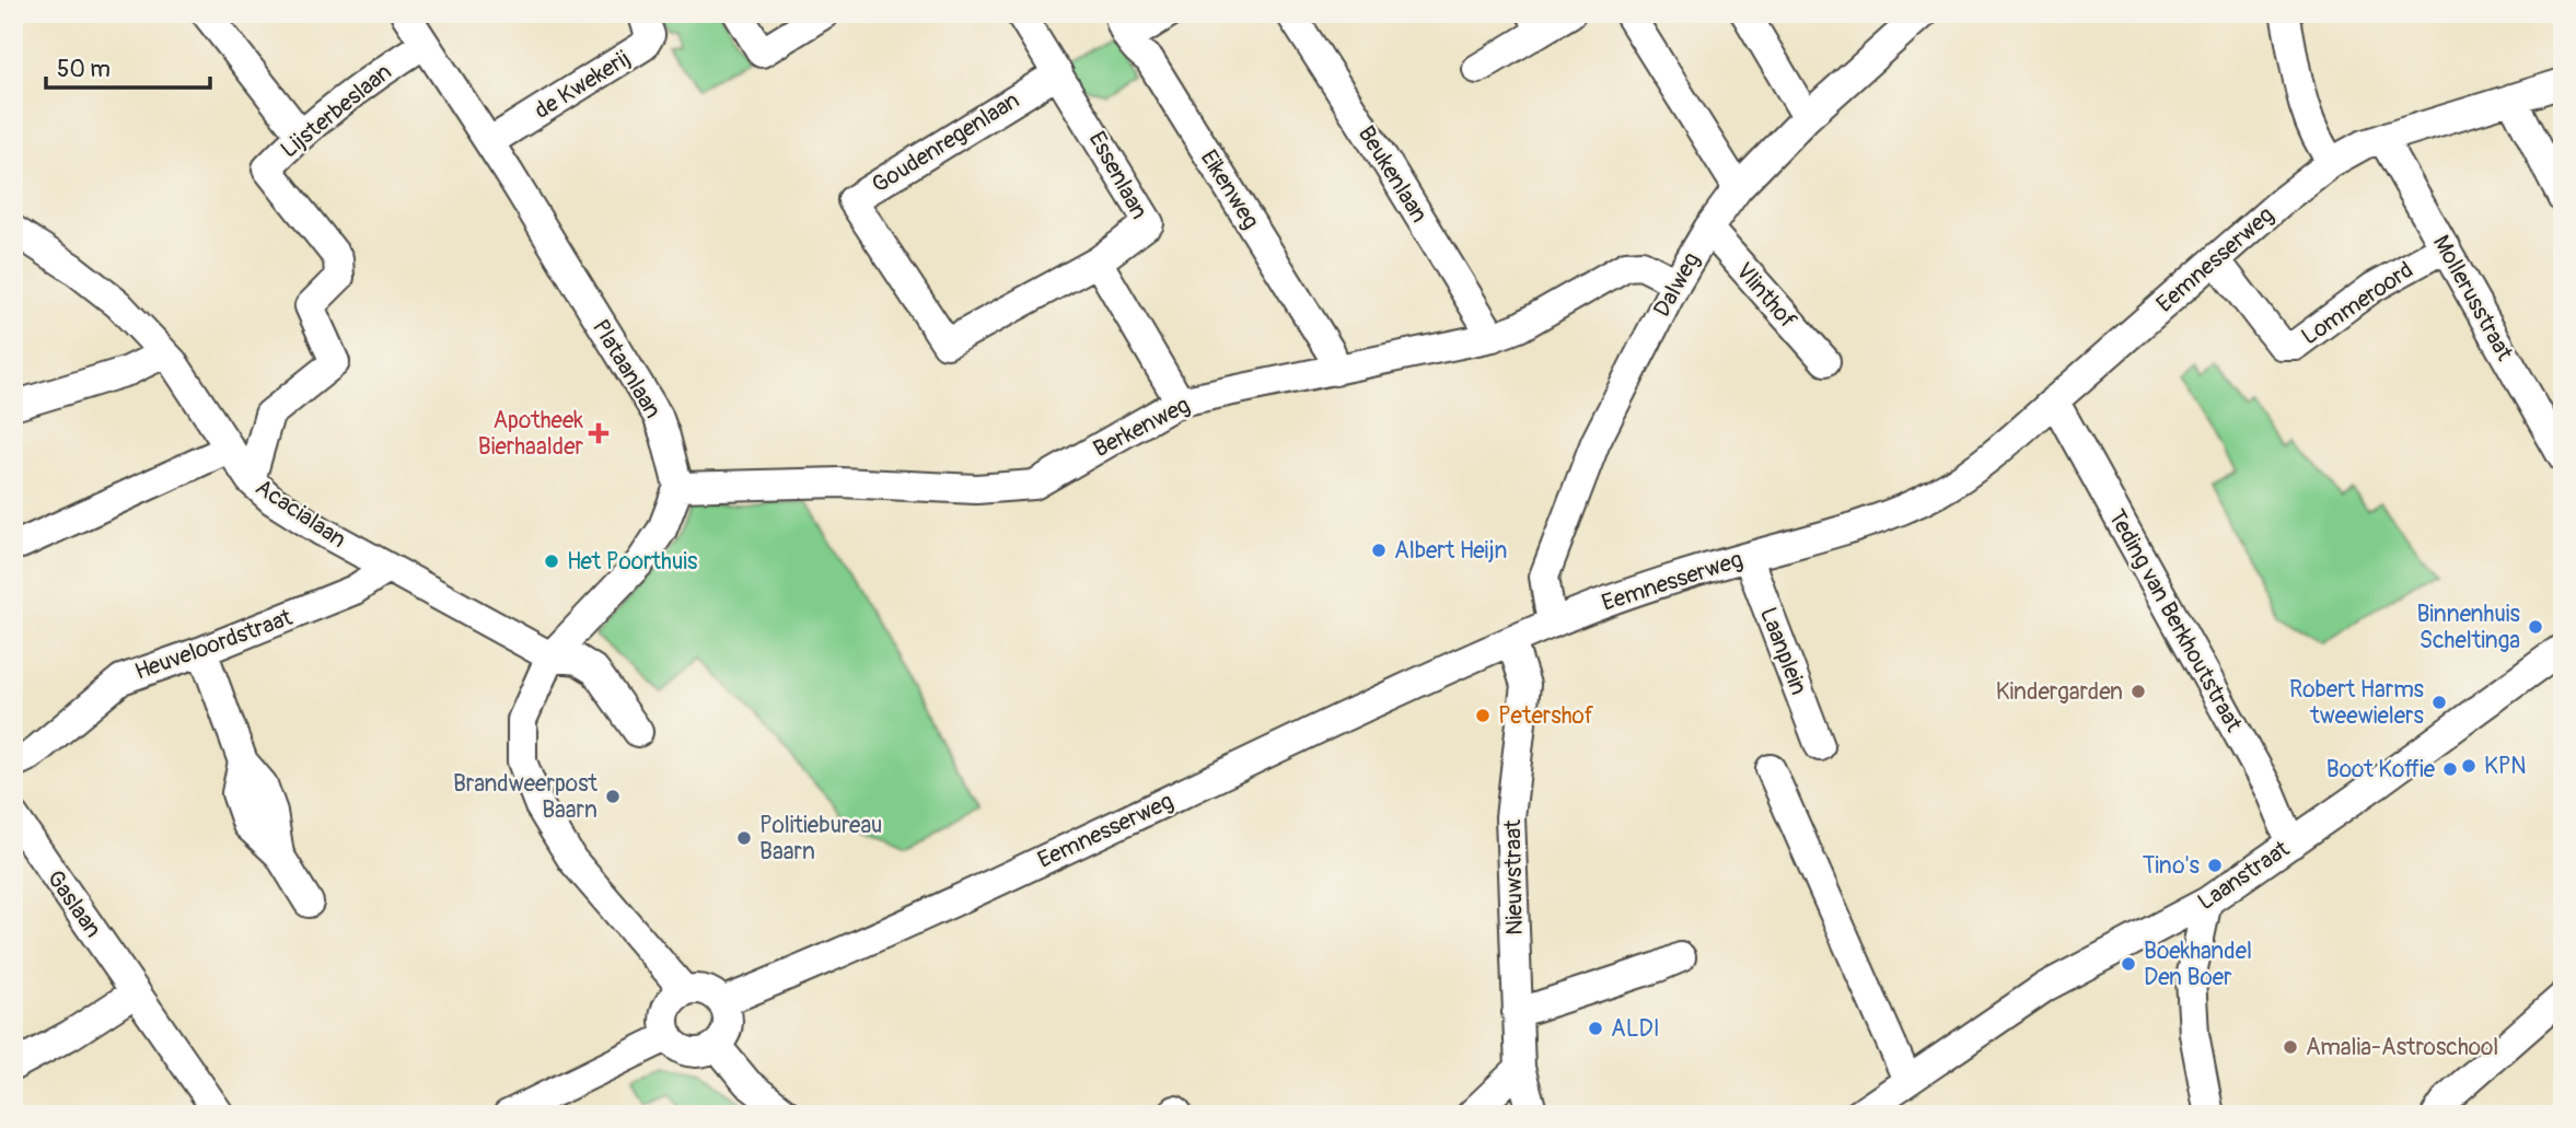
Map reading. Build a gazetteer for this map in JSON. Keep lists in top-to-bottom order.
{
  "streets": {
    "street": [
      "de Kwekerij",
      "Lijsterbeslaan",
      "Goudenregenlaan",
      "Beukenlaan",
      "Essenlaan",
      "Eikenweg",
      "Eemnesserweg",
      "Dalweg",
      "Vlinthof",
      "Mollerusstraat",
      "Lommeroord",
      "Plataanlaan",
      "Berkenweg",
      "Acacialaan",
      "Teding van Berkhoutstraat",
      "Heuveloordstraat",
      "Laanplein",
      "Laanstraat",
      "Nieuwstraat",
      "Gaslaan"
    ]
  },
  "crossings": [
    ["de Kwekerij", "Plataanlaan"],
    ["Lijsterbeslaan", "Plataanlaan"],
    ["Lijsterbeslaan", "Acacialaan"],
    ["Goudenregenlaan", "Essenlaan"],
    ["Beukenlaan", "Berkenweg"],
    ["Eikenweg", "Berkenweg"],
    ["Eemnesserweg", "Dalweg"],
    ["Eemnesserweg", "Mollerusstraat"],
    ["Eemnesserweg", "Lommeroord"],
    ["Eemnesserweg", "Teding van Berkhoutstraat"],
    ["Eemnesserweg", "Laanplein"],
    ["Eemnesserweg", "Nieuwstraat"],
    ["Dalweg", "Vlinthof"],
    ["Dalweg", "Berkenweg"],
    ["Mollerusstraat", "Lommeroord"],
    ["Plataanlaan", "Berkenweg"],
    ["Acacialaan", "Heuveloordstraat"],
    ["Teding van Berkhoutstraat", "Laanstraat"]
  ],
  "places": {
    "health": ["Apotheek Bierhaalder"],
    "other": [
      "Albert Heijn",
      "Het Poorthuis",
      "Binnenhuis Scheltinga",
      "Kindergarden",
      "Robert Harms tweewielers",
      "Petershof",
      "KPN",
      "Boot Koffie",
      "Brandweerpost Baarn",
      "Politiebureau Baarn",
      "Tino's",
      "Boekhandel Den Boer",
      "ALDI",
      "Amalia-Astroschool"
    ]
  },
  "scale_bar": "50 m"
}
